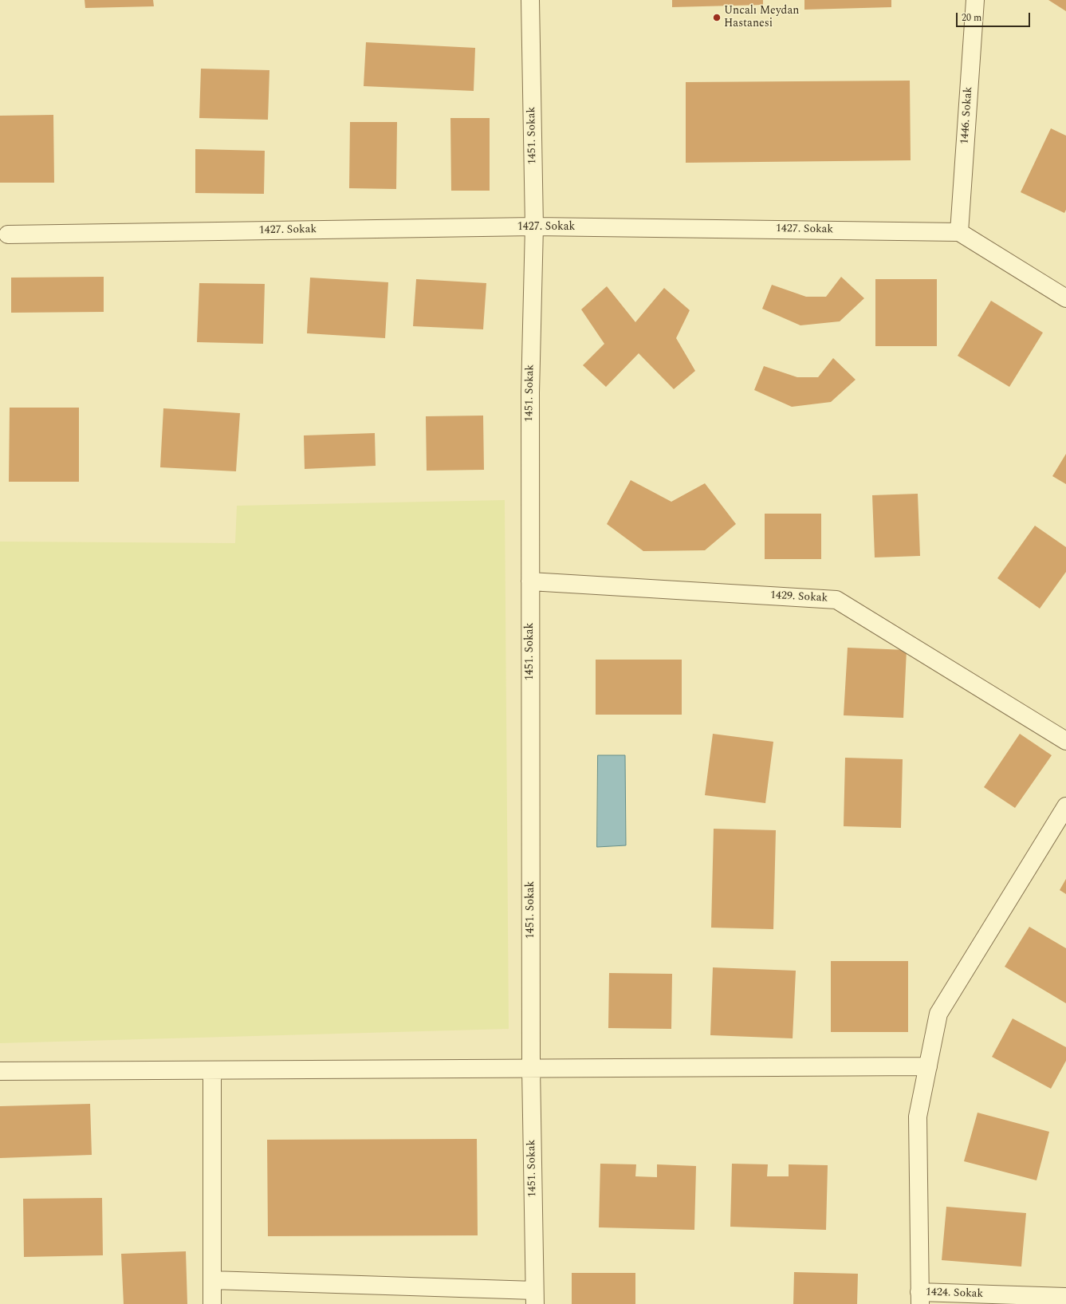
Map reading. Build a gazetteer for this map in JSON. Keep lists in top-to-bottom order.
{
  "streets": {
    "street": [
      "1446. Sokak",
      "1451. Sokak",
      "1427. Sokak",
      "1429. Sokak",
      "1424. Sokak"
    ]
  },
  "crossings": [
    ["1446. Sokak", "1427. Sokak"],
    ["1451. Sokak", "1427. Sokak"],
    ["1451. Sokak", "1429. Sokak"]
  ],
  "places": ["Uncalı Meydan Hastanesi"],
  "scale_bar": "20 m"
}
